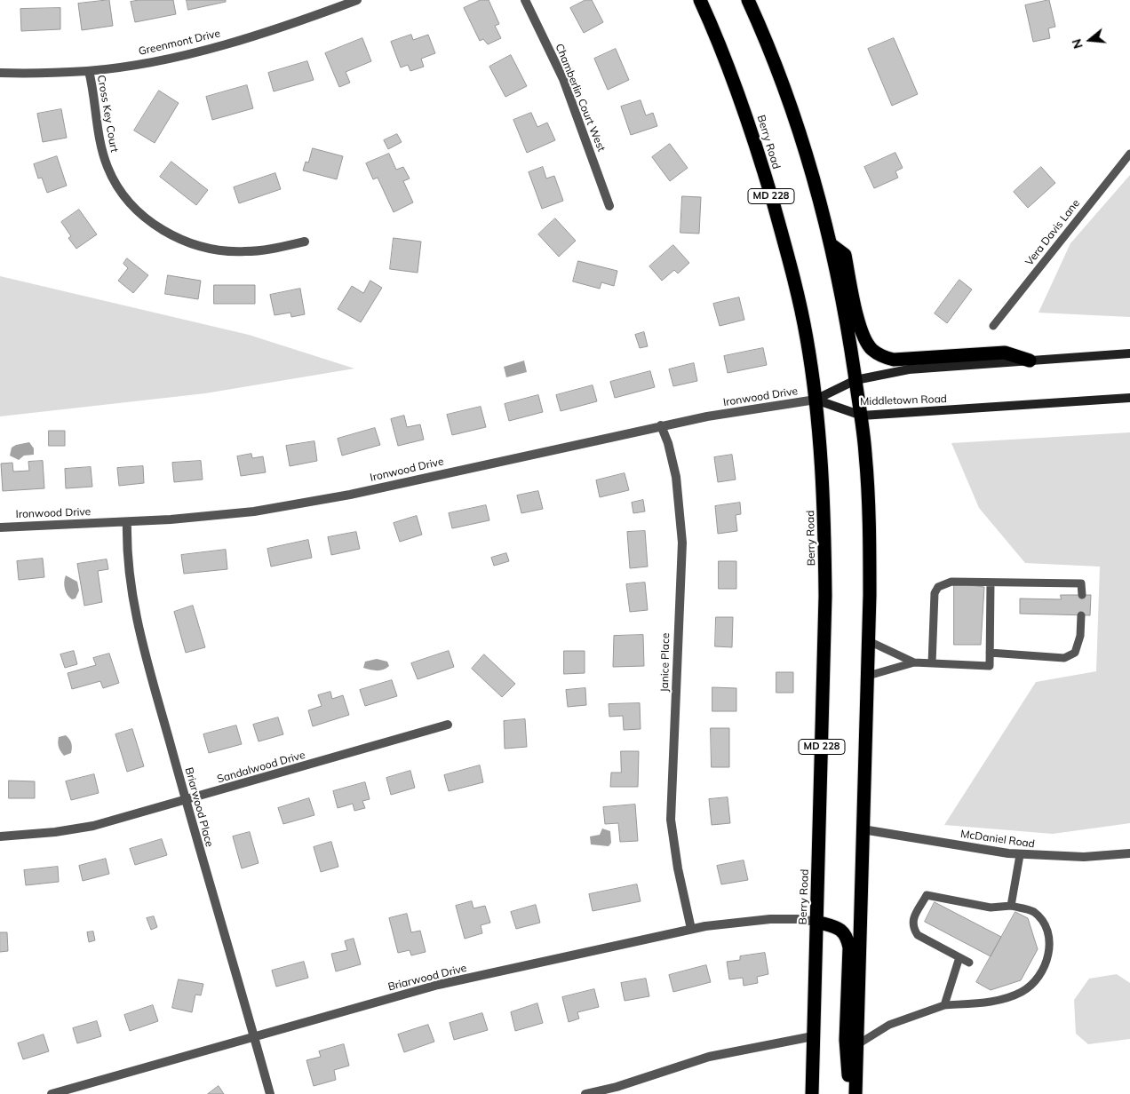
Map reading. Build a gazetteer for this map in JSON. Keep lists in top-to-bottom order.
{
  "streets": {
    "highway": ["Berry Road", "MD 228"],
    "main road": ["Middletown Road"],
    "street": [
      "Greenmont Drive",
      "Chamberlin Court West",
      "Cross Key Court",
      "Ironwood Drive",
      "Janice Place",
      "Sandalwood Drive",
      "Briarwood Place",
      "McDaniel Road",
      "Briarwood Drive"
    ],
    "lane": ["Vera Davis Lane"]
  },
  "crossings": [
    ["Greenmont Drive", "Cross Key Court"],
    ["Berry Road", "Ironwood Drive"],
    ["Berry Road", "Middletown Road"],
    ["Berry Road", "Briarwood Drive"],
    ["Ironwood Drive", "Middletown Road"],
    ["Ironwood Drive", "Janice Place"],
    ["Ironwood Drive", "Briarwood Place"],
    ["Janice Place", "Briarwood Drive"],
    ["Sandalwood Drive", "Briarwood Place"],
    ["Briarwood Place", "Briarwood Drive"]
  ],
  "north": "left"
}
